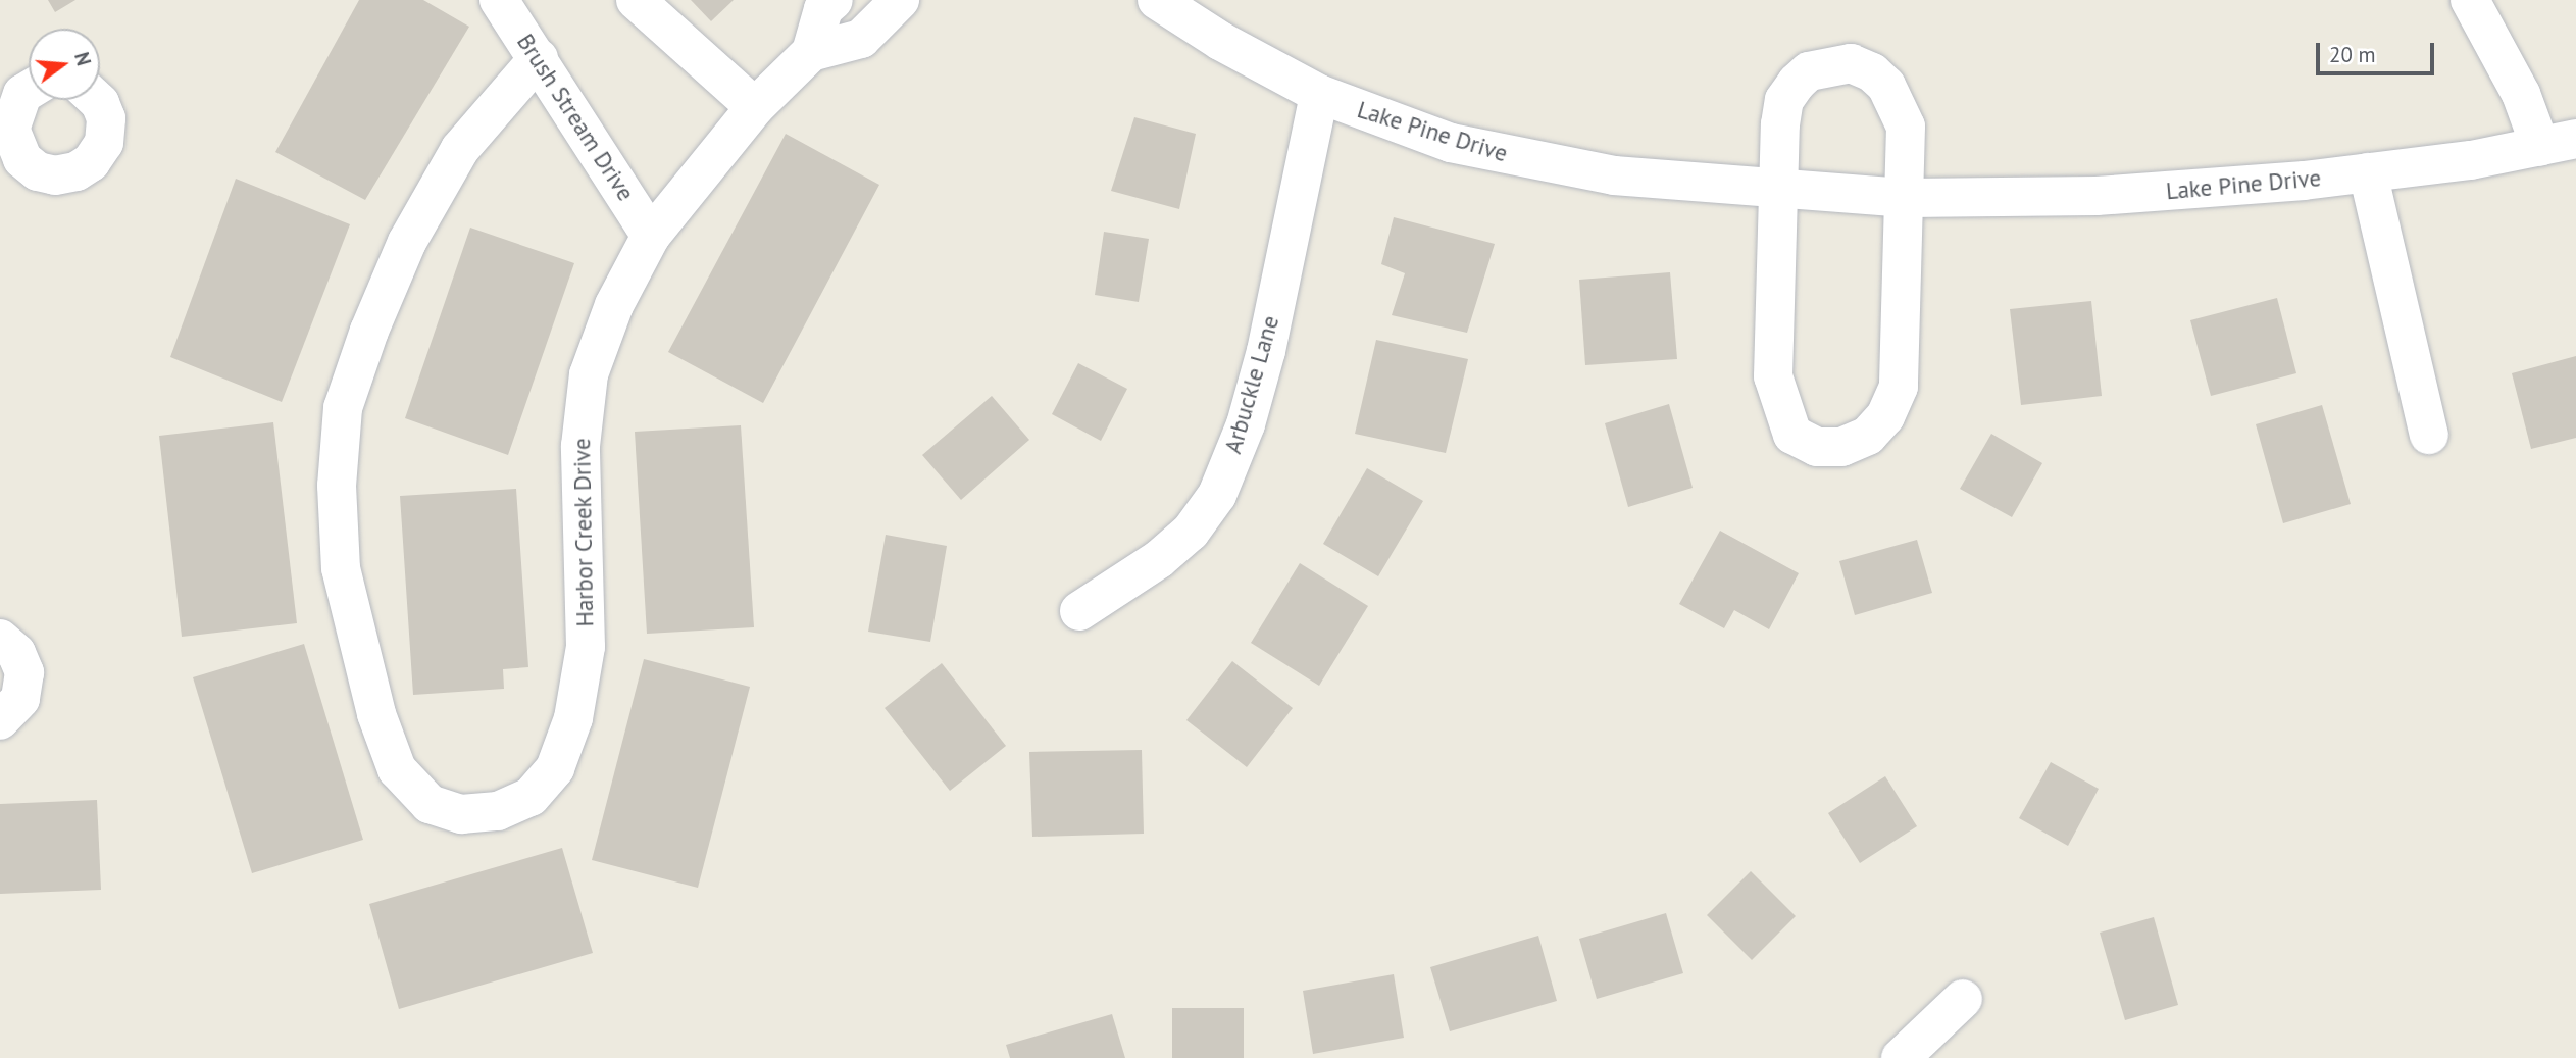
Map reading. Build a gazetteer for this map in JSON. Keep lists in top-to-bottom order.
{
  "streets": {
    "street": [
      "Brush Stream Drive",
      "Lake Pine Drive",
      "Arbuckle Lane",
      "Harbor Creek Drive"
    ]
  },
  "crossings": [
    ["Brush Stream Drive", "Harbor Creek Drive"],
    ["Lake Pine Drive", "Arbuckle Lane"]
  ],
  "scale_bar": "20 m",
  "north": "right"
}
